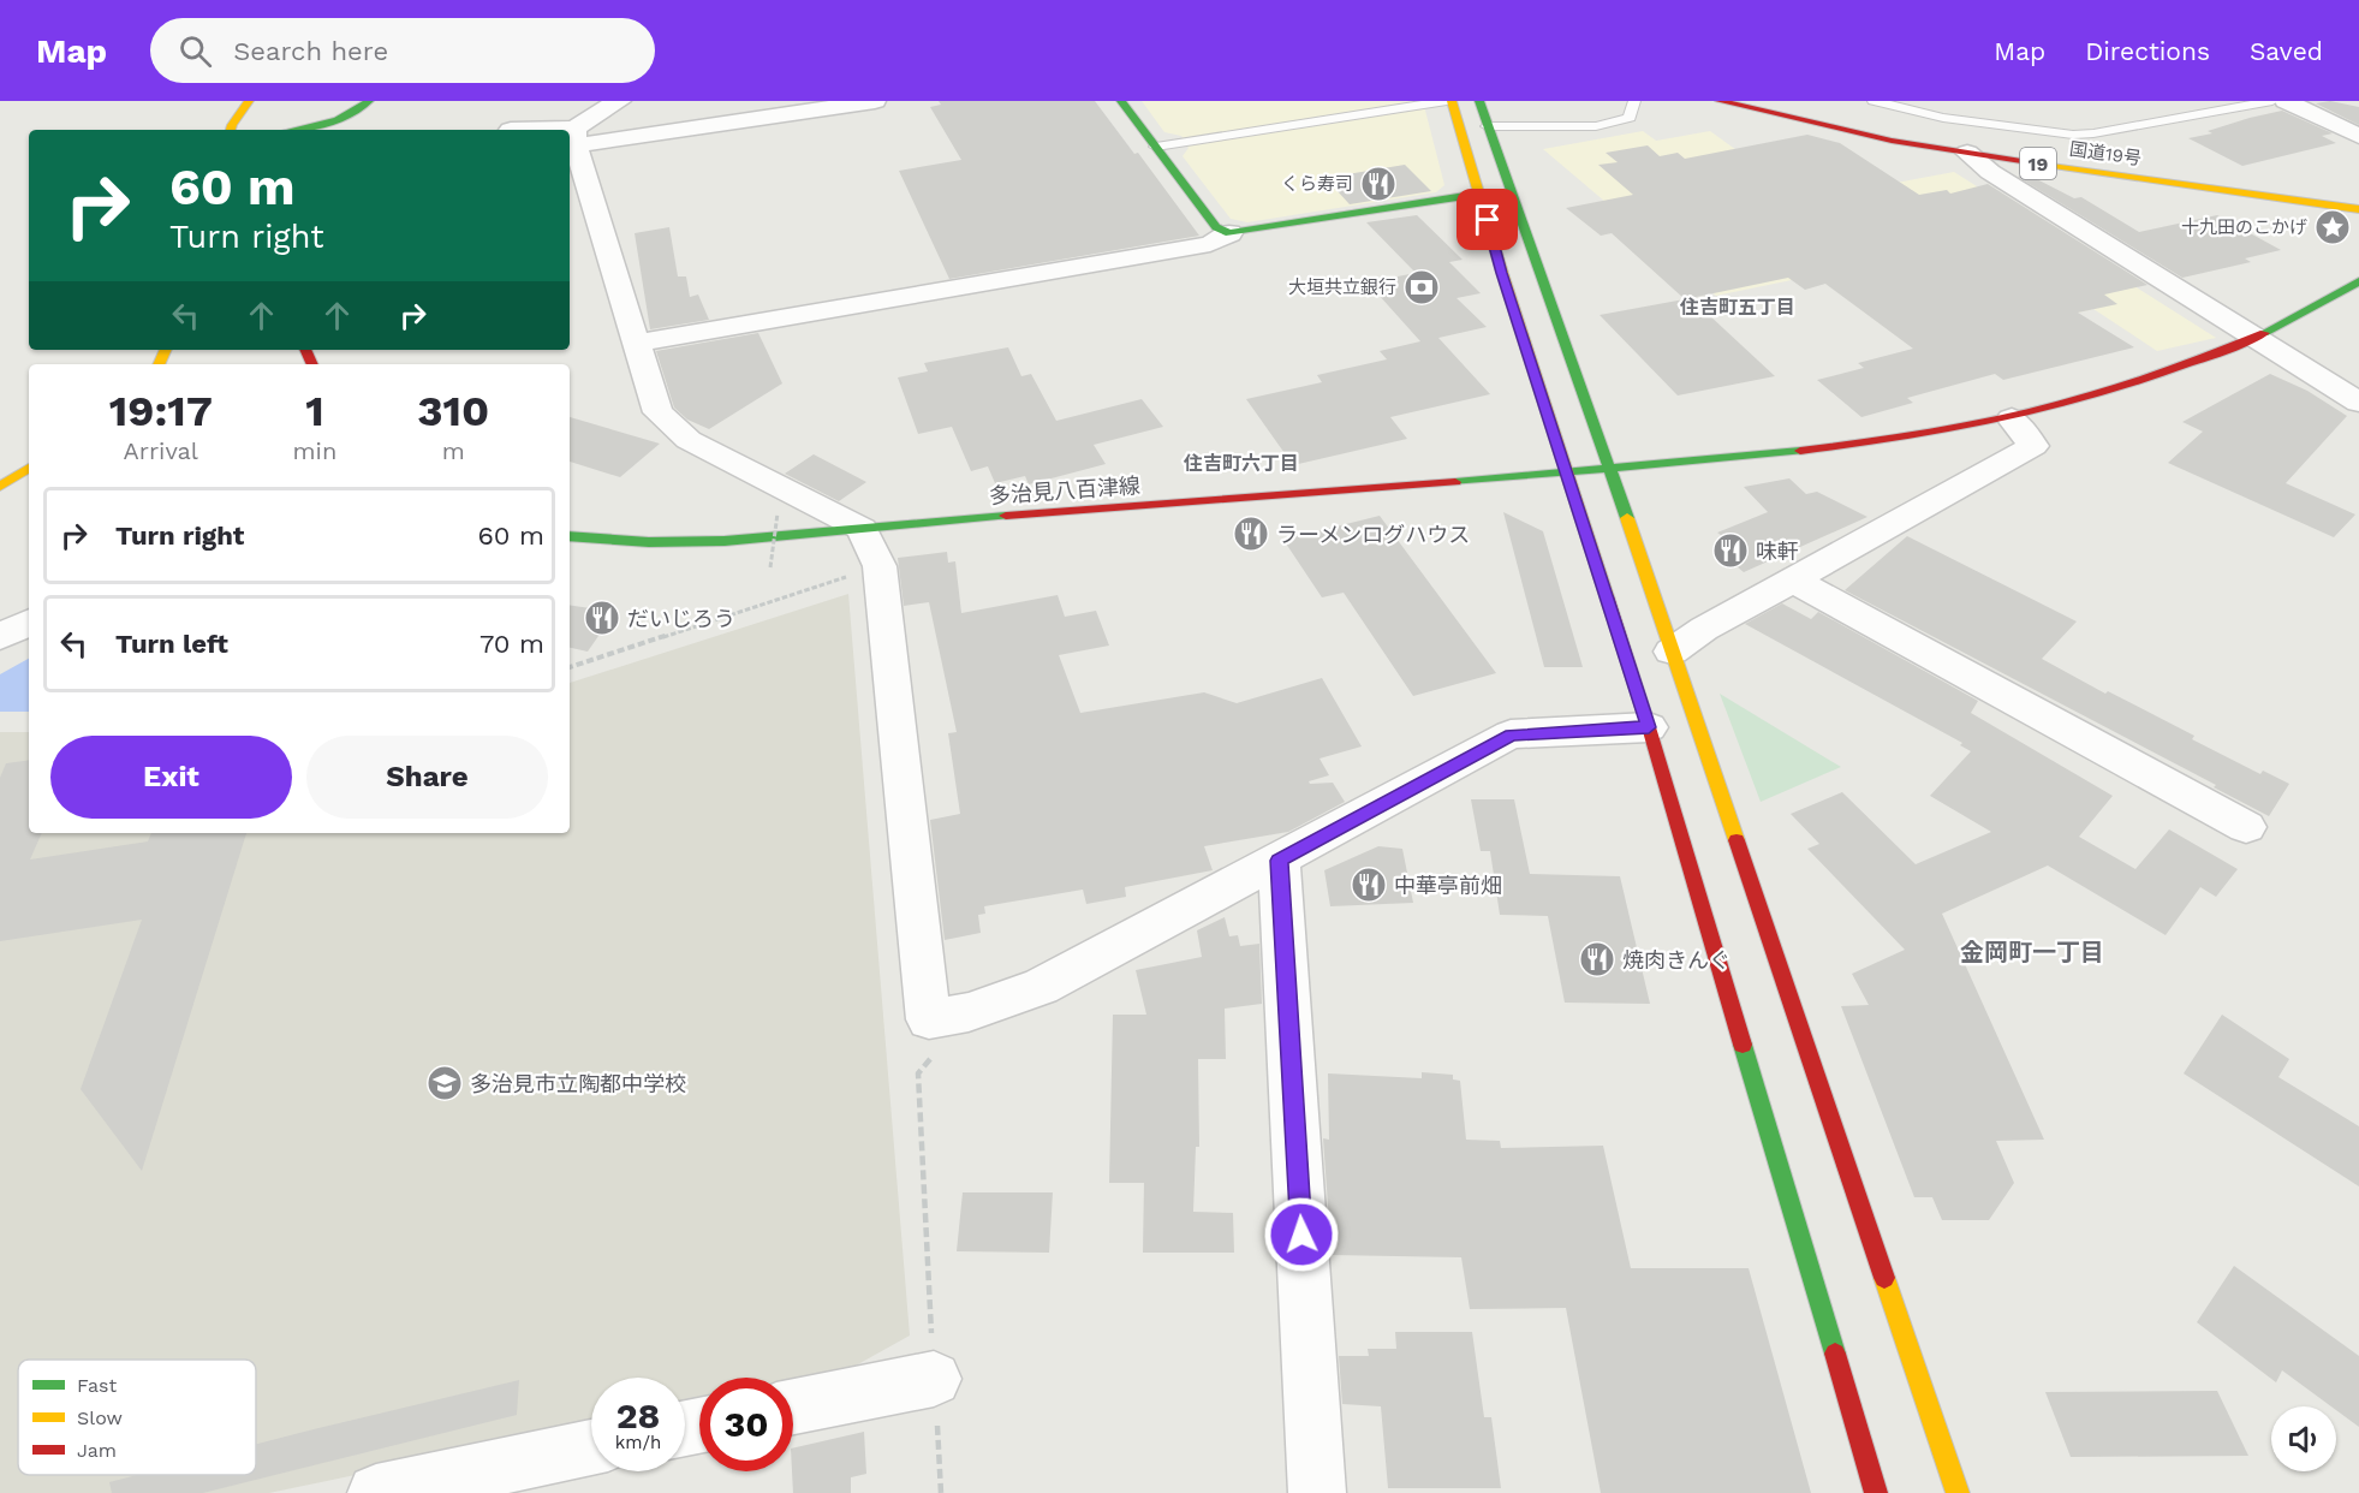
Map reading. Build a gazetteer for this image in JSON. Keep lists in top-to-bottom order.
{
  "streets": {
    "main road": ["国道19号", "19", "多治見八百津線"]
  },
  "districts": ["住吉町五丁目", "住吉町六丁目", "金岡町一丁目"],
  "places": {
    "restaurant": [
      "くら寿司",
      "ラーメンログハウス",
      "味軒",
      "だいじろう",
      "中華亭前畑",
      "焼肉きんぐ"
    ],
    "place": ["十九田のこかげ"],
    "bank": ["大垣共立銀行"],
    "school or university": ["多治見市立陶都中学校"]
  },
  "legend": ["Fast", "Slow", "Jam"],
  "page": {
    "header": "Map",
    "search": "Search here",
    "nav": ["Map", "Directions", "Saved"],
    "turn": ["60 m", "Turn right"],
    "eta": [
      "19:17",
      "Arrival",
      "1",
      "min",
      "310",
      "m"
    ],
    "list": [
      {
        "name": "Turn right",
        "value": "60 m"
      },
      {
        "name": "Turn left",
        "value": "70 m"
      }
    ],
    "buttons": ["Exit", "Share"],
    "speed": "28 km/h",
    "limit": "30"
  }
}
